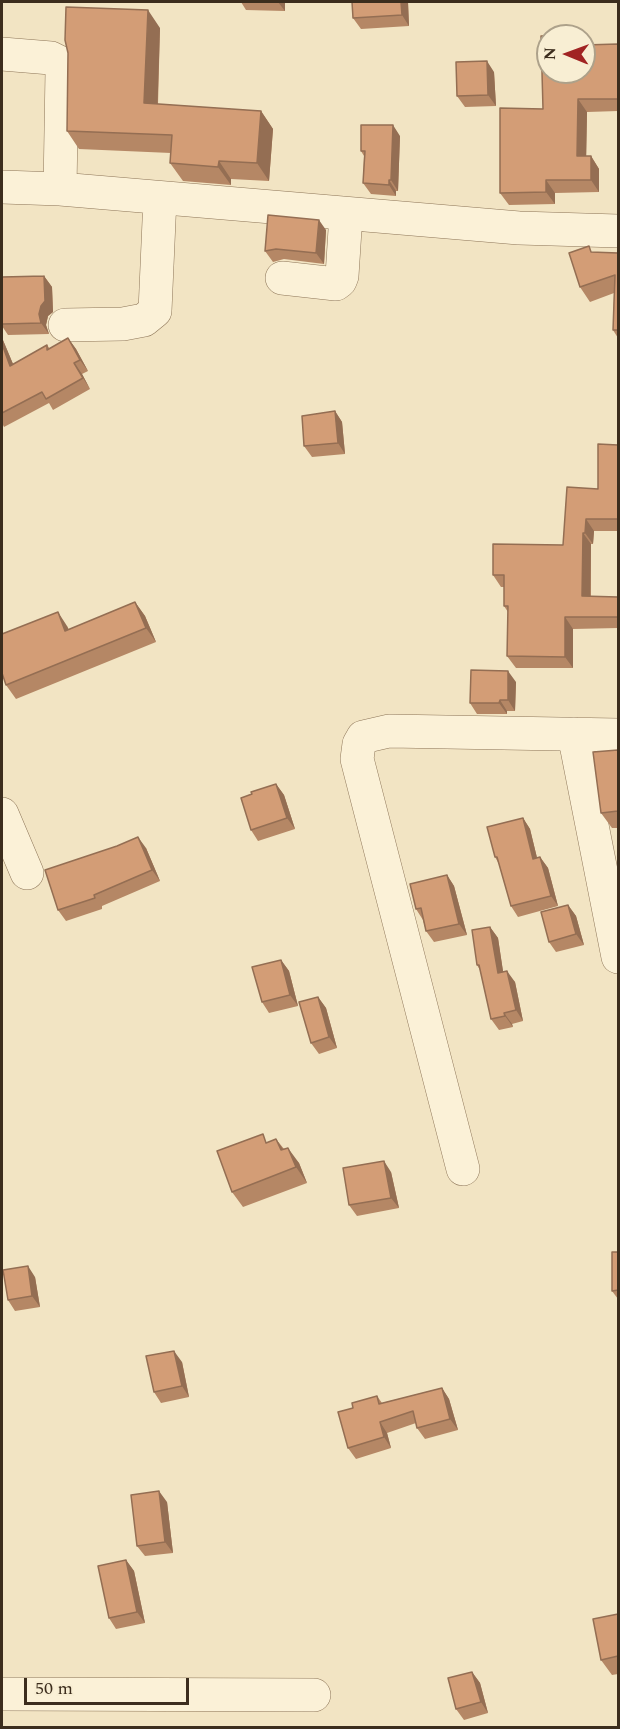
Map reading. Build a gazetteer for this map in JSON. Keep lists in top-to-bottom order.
{
  "scale_bar": "50 m",
  "north": "left"
}
